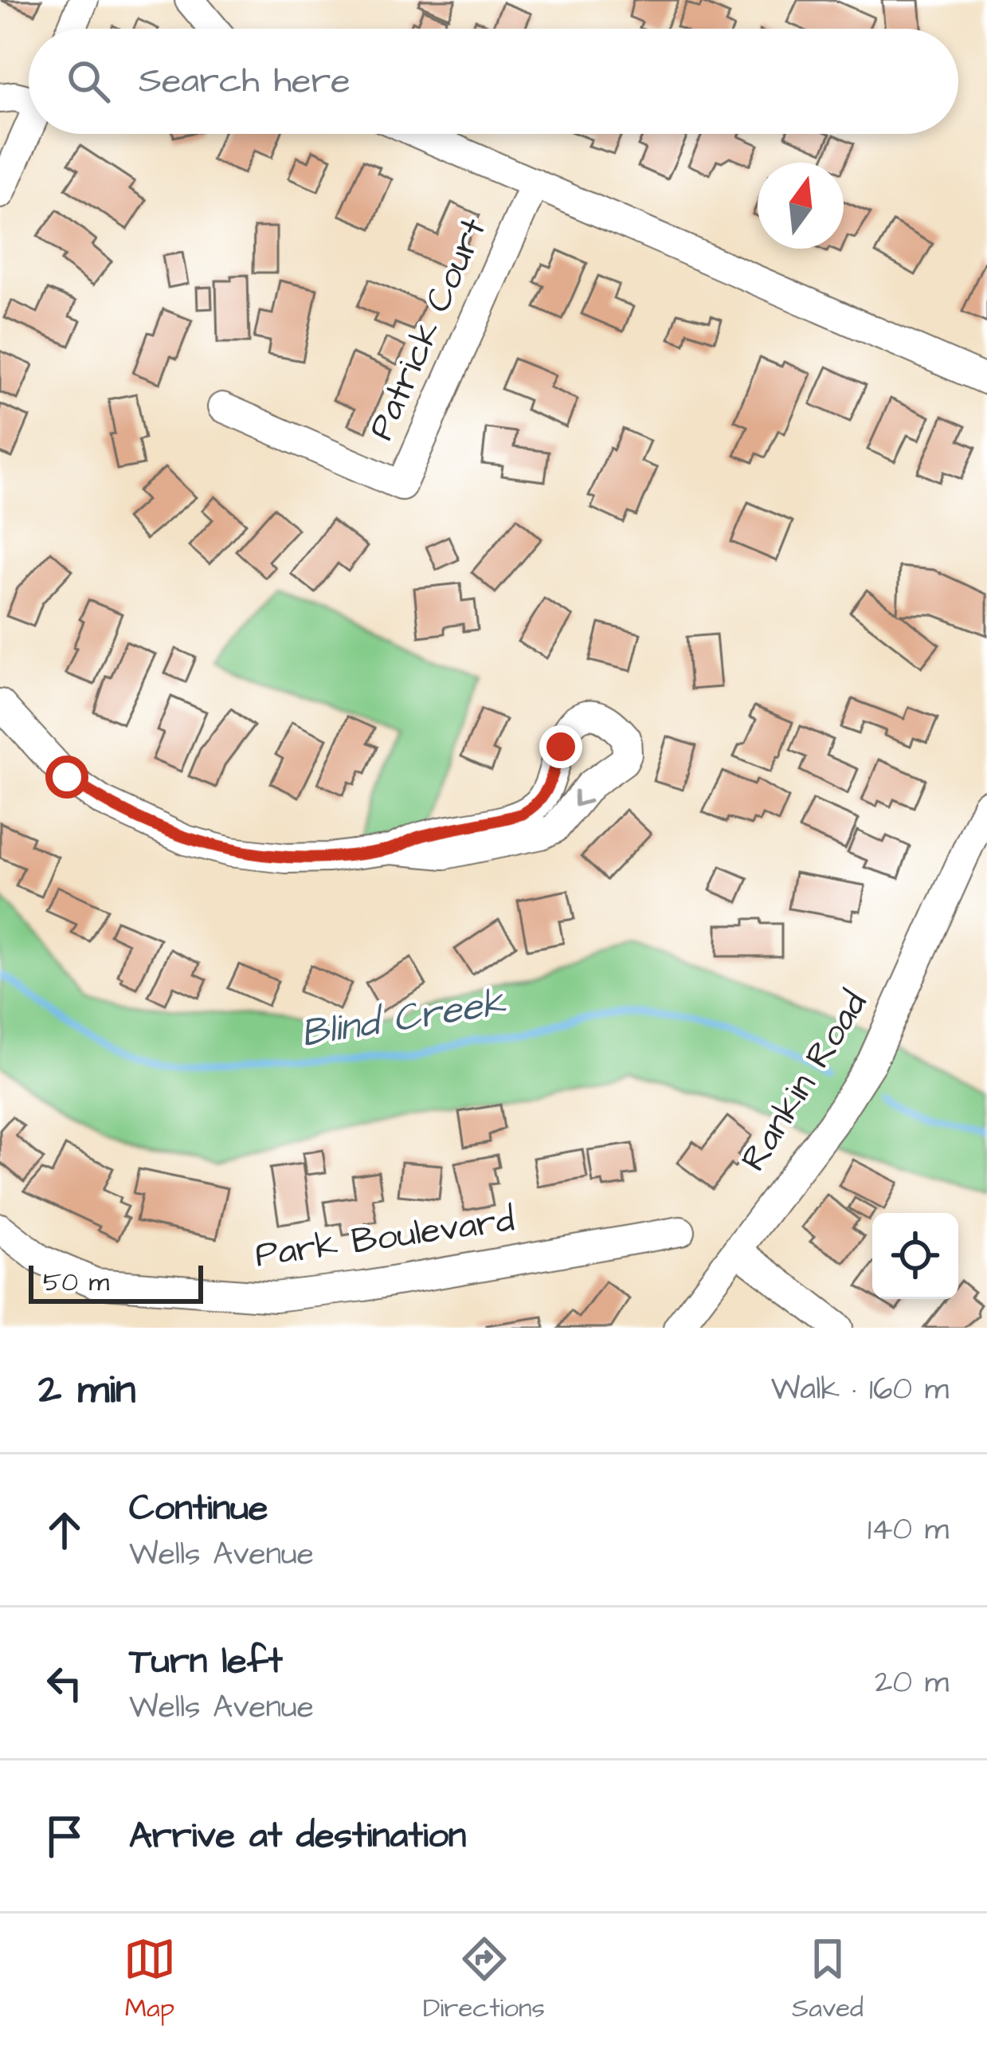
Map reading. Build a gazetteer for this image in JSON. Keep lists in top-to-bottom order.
{
  "streets": {
    "street": ["Patrick Court", "Rankin Road", "Park Boulevard"]
  },
  "water": ["Blind Creek"],
  "scale_bar": "50 m",
  "north": "top",
  "page": {
    "search": "Search here",
    "scale": "50 m",
    "heading": ["2 min", "Walk · 160 m"],
    "list": [
      ["Continue", "Wells Avenue", "140 m"],
      ["Turn left", "Wells Avenue", "20 m"],
      "Arrive at destination"
    ],
    "nav": ["Map", "Directions", "Saved"]
  }
}
